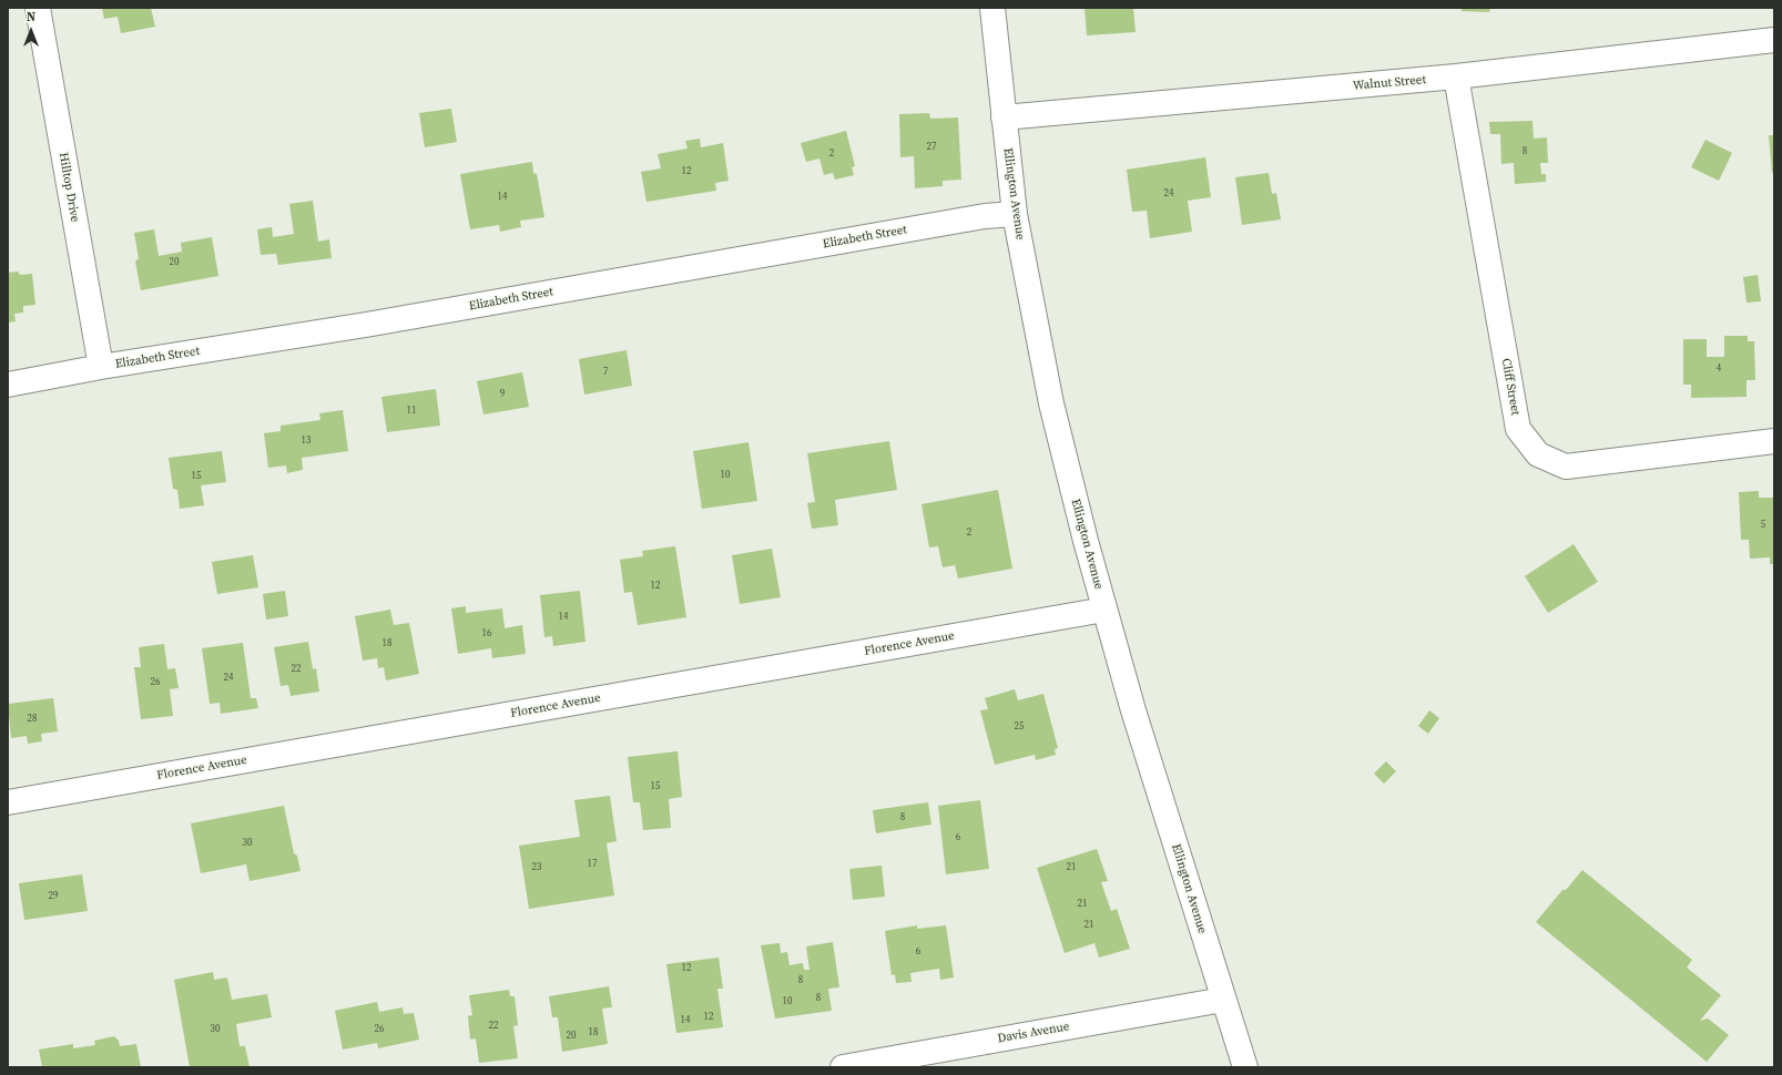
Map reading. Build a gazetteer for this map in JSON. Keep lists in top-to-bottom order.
{
  "streets": {
    "street": [
      "Walnut Street",
      "Hilltop Drive",
      "Ellington Avenue",
      "Elizabeth Street",
      "Cliff Street",
      "Florence Avenue",
      "Davis Avenue"
    ]
  },
  "crossings": [
    ["Walnut Street", "Ellington Avenue"],
    ["Walnut Street", "Cliff Street"],
    ["Hilltop Drive", "Elizabeth Street"],
    ["Ellington Avenue", "Elizabeth Street"],
    ["Ellington Avenue", "Florence Avenue"],
    ["Ellington Avenue", "Davis Avenue"]
  ],
  "house_numbers": [
    "27",
    "8",
    "2",
    "12",
    "24",
    "14",
    "20",
    "4",
    "7",
    "9",
    "11",
    "13",
    "10",
    "15",
    "5",
    "2",
    "12",
    "14",
    "16",
    "18",
    "22",
    "24",
    "26",
    "28",
    "25",
    "15",
    "8",
    "6",
    "30",
    "17",
    "23",
    "21",
    "29",
    "21",
    "21",
    "6",
    "12",
    "8",
    "8",
    "10",
    "12",
    "14",
    "22",
    "30",
    "26",
    "18",
    "20"
  ],
  "north": "top"
}
